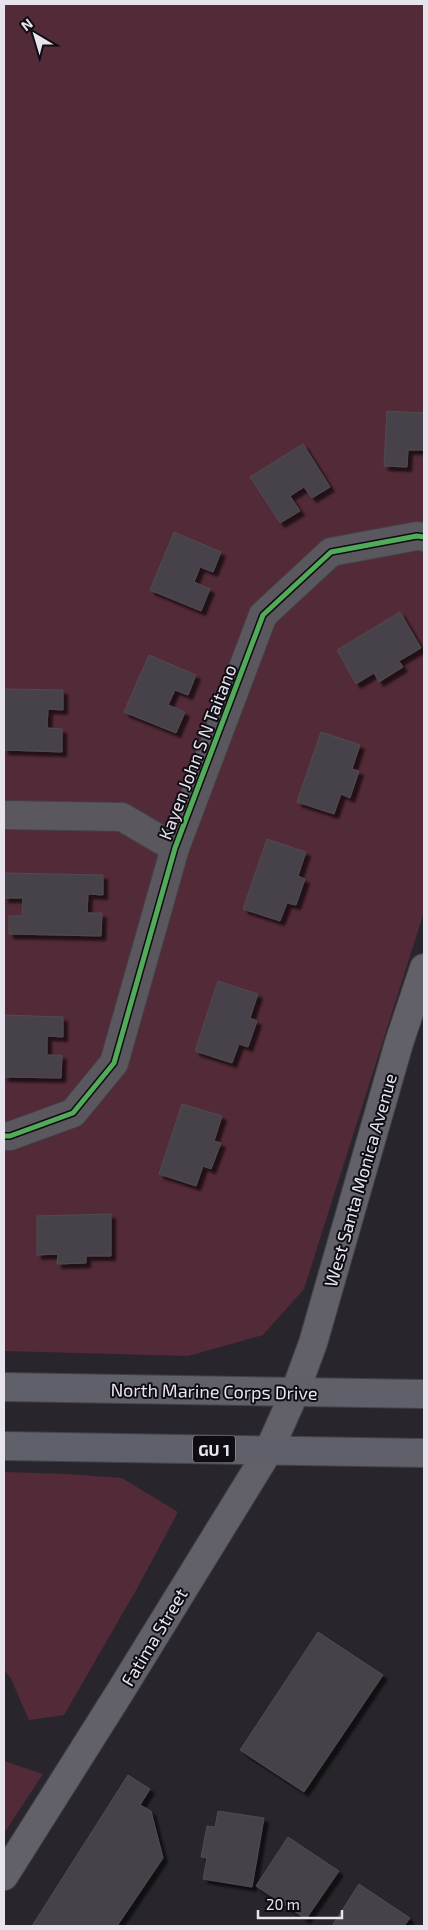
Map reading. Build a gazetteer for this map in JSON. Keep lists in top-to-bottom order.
{
  "streets": {
    "main road": [
      "West Santa Monica Avenue",
      "North Marine Corps Drive",
      "GU 1",
      "Fatima Street"
    ],
    "street": ["Kayen John S N Taitano"]
  },
  "crossings": [
    ["West Santa Monica Avenue", "North Marine Corps Drive"],
    ["West Santa Monica Avenue", "Fatima Street"],
    ["North Marine Corps Drive", "Fatima Street"],
    ["GU 1", "Fatima Street"]
  ],
  "scale_bar": "20 m",
  "north": "top left"
}
